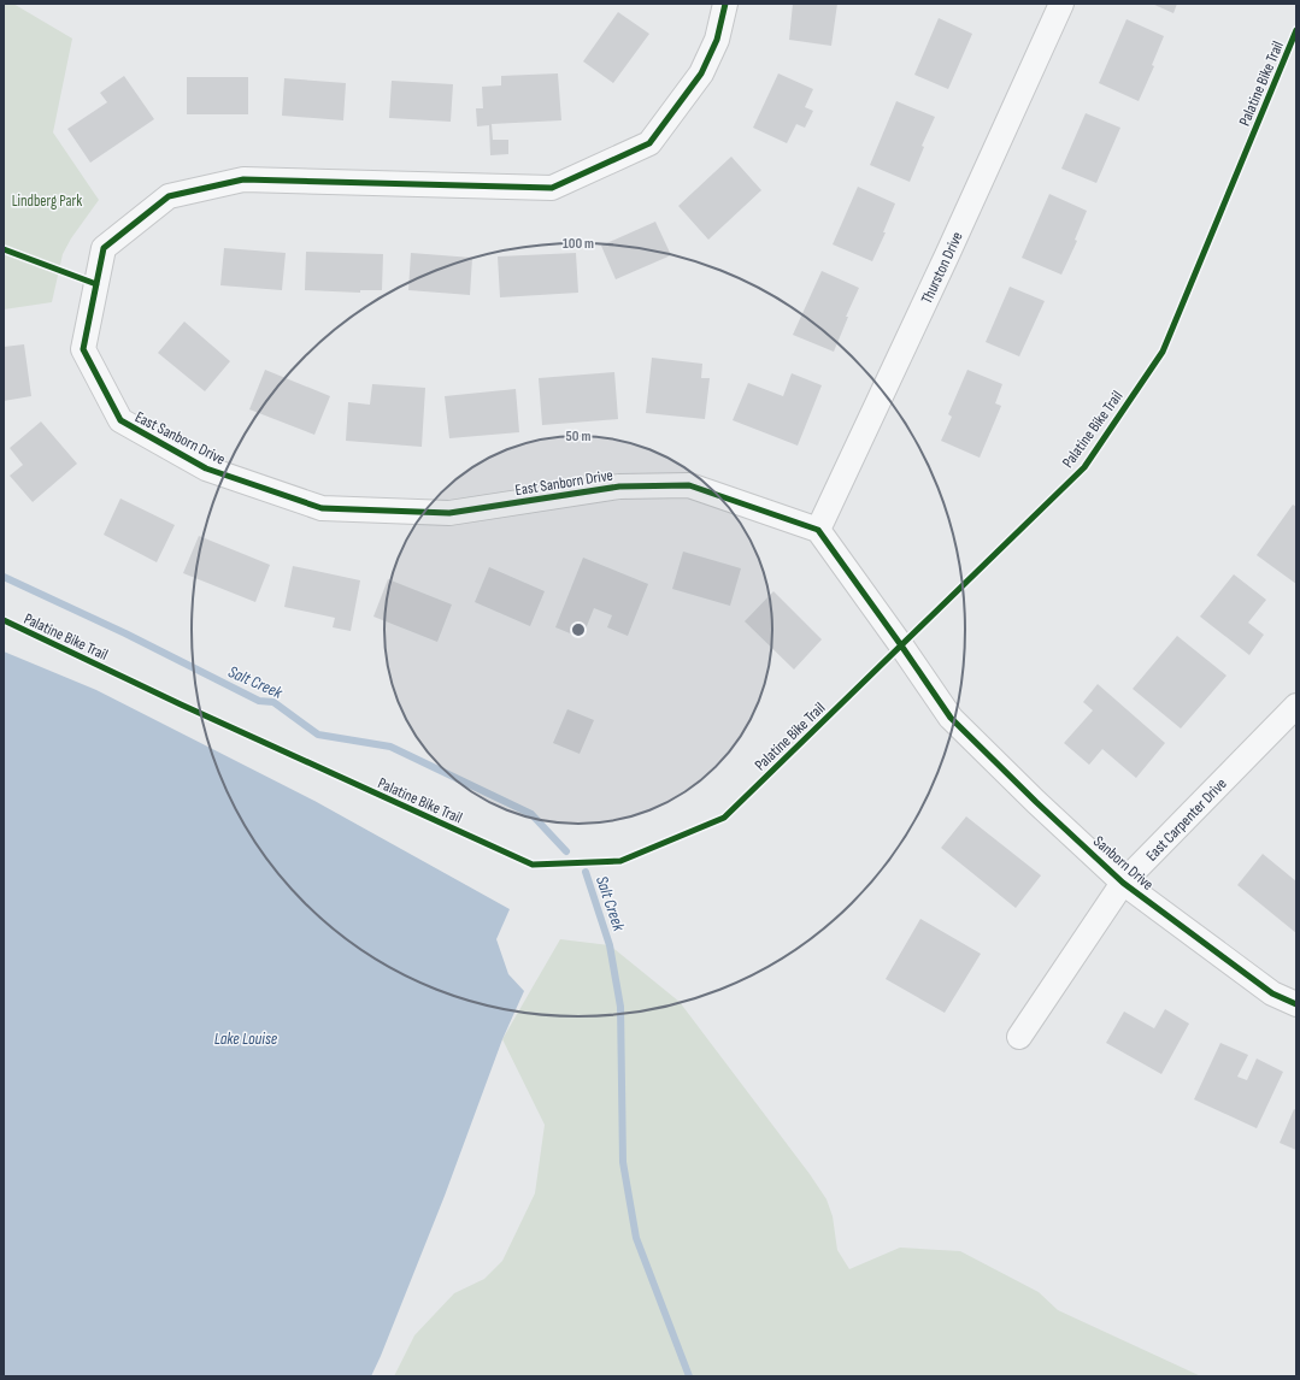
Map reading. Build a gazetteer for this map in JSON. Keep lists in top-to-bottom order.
{
  "streets": {
    "street": [
      "Thurston Drive",
      "East Sanborn Drive",
      "East Carpenter Drive",
      "Sanborn Drive"
    ],
    "cycle path": ["Palatine Bike Trail"]
  },
  "crossings": [
    ["Thurston Drive", "East Sanborn Drive"],
    ["Thurston Drive", "Sanborn Drive"],
    ["East Sanborn Drive", "Sanborn Drive"],
    ["East Carpenter Drive", "Sanborn Drive"]
  ],
  "water": ["Salt Creek", "Lake Louise"],
  "parks": ["Lindberg Park"],
  "rings": ["100 m", "50 m"]
}
